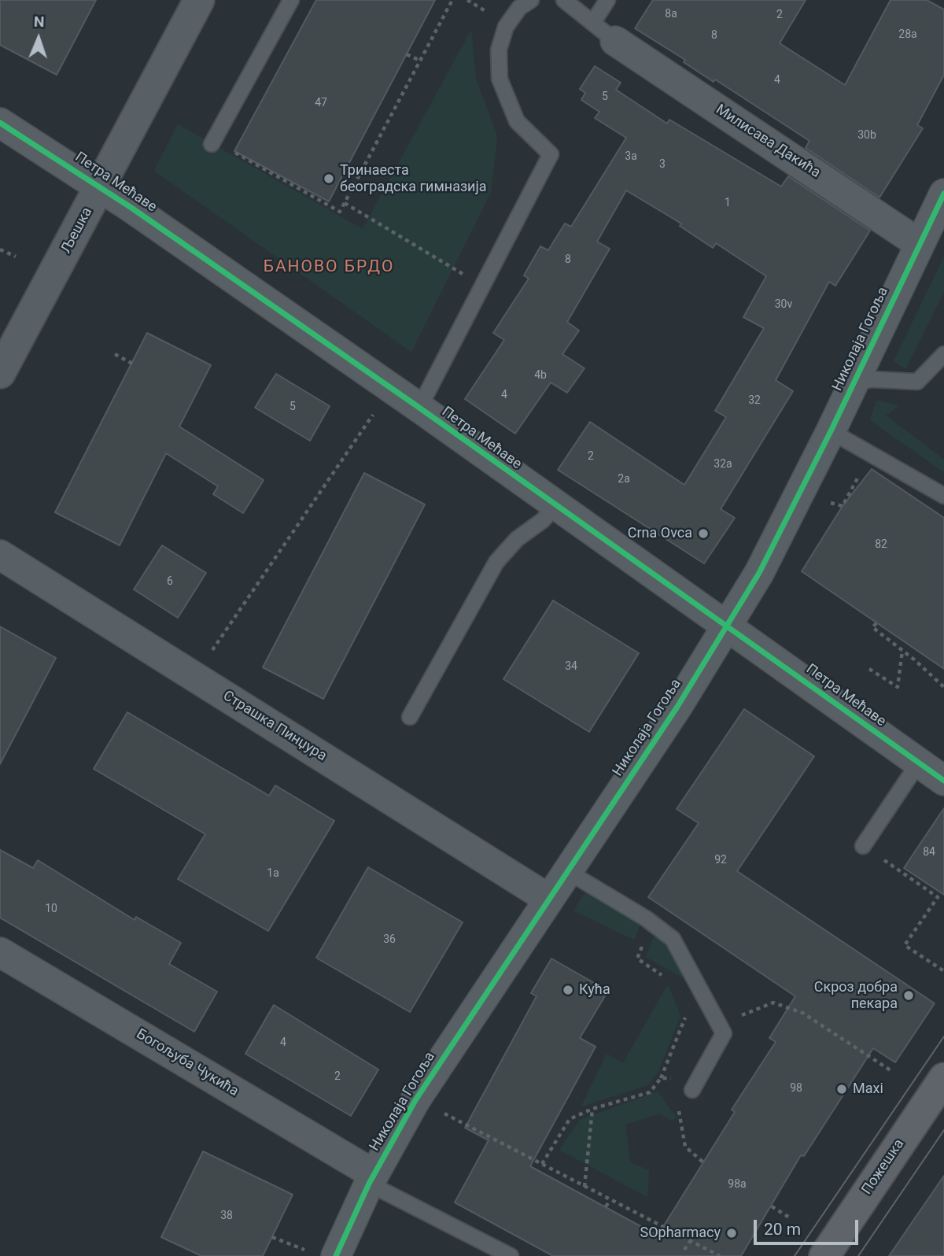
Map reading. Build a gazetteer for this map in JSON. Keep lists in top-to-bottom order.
{
  "streets": {
    "main road": ["Пожешка"],
    "street": [
      "Милисава Дакића",
      "Петра Мећаве",
      "Љешка",
      "Николаја Гогоља",
      "Страшка Пинџура",
      "Богољуба Чукића"
    ]
  },
  "crossings": [
    ["Милисава Дакића", "Николаја Гогоља"],
    ["Петра Мећаве", "Љешка"],
    ["Петра Мећаве", "Николаја Гогоља"],
    ["Николаја Гогоља", "Страшка Пинџура"],
    ["Николаја Гогоља", "Богољуба Чукића"]
  ],
  "districts": ["БАНОВО БРДО"],
  "places": [
    "Тринаеста београдска гимназија",
    "Crna Ovca",
    "Кућа",
    "Скроз добра пекара",
    "Maxi",
    "SOpharmacy"
  ],
  "house_numbers": [
    "8a",
    "2",
    "28a",
    "8",
    "4",
    "5",
    "47",
    "30b",
    "3a",
    "3",
    "1",
    "8",
    "30v",
    "4b",
    "4",
    "32",
    "5",
    "2",
    "32a",
    "2a",
    "82",
    "6",
    "34",
    "84",
    "92",
    "1a",
    "10",
    "36",
    "4",
    "2",
    "98",
    "98a",
    "38"
  ],
  "scale_bar": "20 m",
  "north": "top"
}
